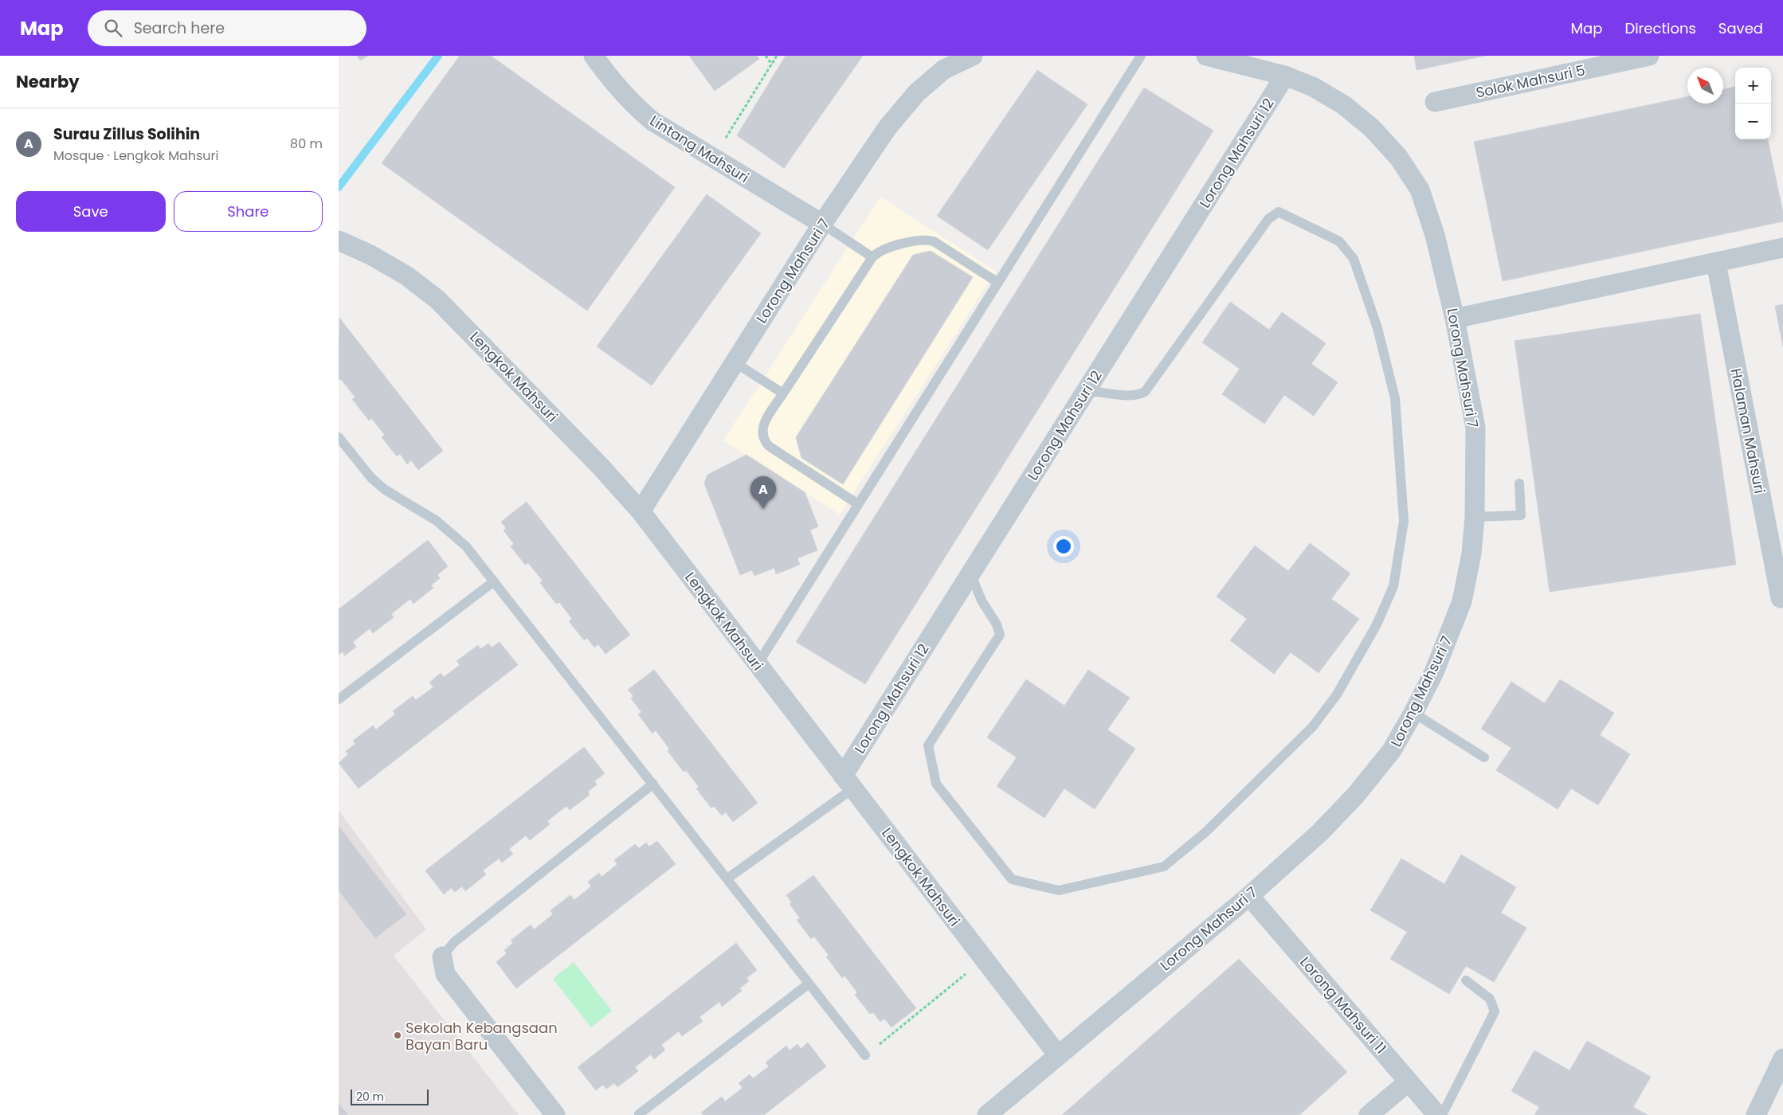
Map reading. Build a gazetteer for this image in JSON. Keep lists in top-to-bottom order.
{
  "streets": {
    "street": [
      "Solok Mahsuri 5",
      "Lintang Mahsuri",
      "Lorong Mahsuri 12",
      "Lorong Mahsuri 7",
      "Lengkok Mahsuri",
      "Halaman Mahsuri",
      "Lorong Mahsuri 11"
    ]
  },
  "crossings": [
    ["Lintang Mahsuri", "Lorong Mahsuri 7"],
    ["Lorong Mahsuri 12", "Lorong Mahsuri 7"],
    ["Lorong Mahsuri 12", "Lengkok Mahsuri"],
    ["Lorong Mahsuri 7", "Lengkok Mahsuri"],
    ["Lorong Mahsuri 7", "Lorong Mahsuri 11"]
  ],
  "places": ["Sekolah Kebangsaan Bayan Baru"],
  "scale_bar": "20 m",
  "north": "top left",
  "page": {
    "header": "Map",
    "search": "Search here",
    "nav": ["Map", "Directions", "Saved"],
    "heading": "Nearby",
    "map_buttons": ["+", "−"],
    "list": [
      {
        "mark": "A",
        "name": "Surau Zillus Solihin",
        "note": "Mosque · Lengkok Mahsuri",
        "value": "80 m"
      }
    ],
    "buttons": ["Save", "Share"],
    "pins": "A",
    "scale": "20 m"
  }
}
